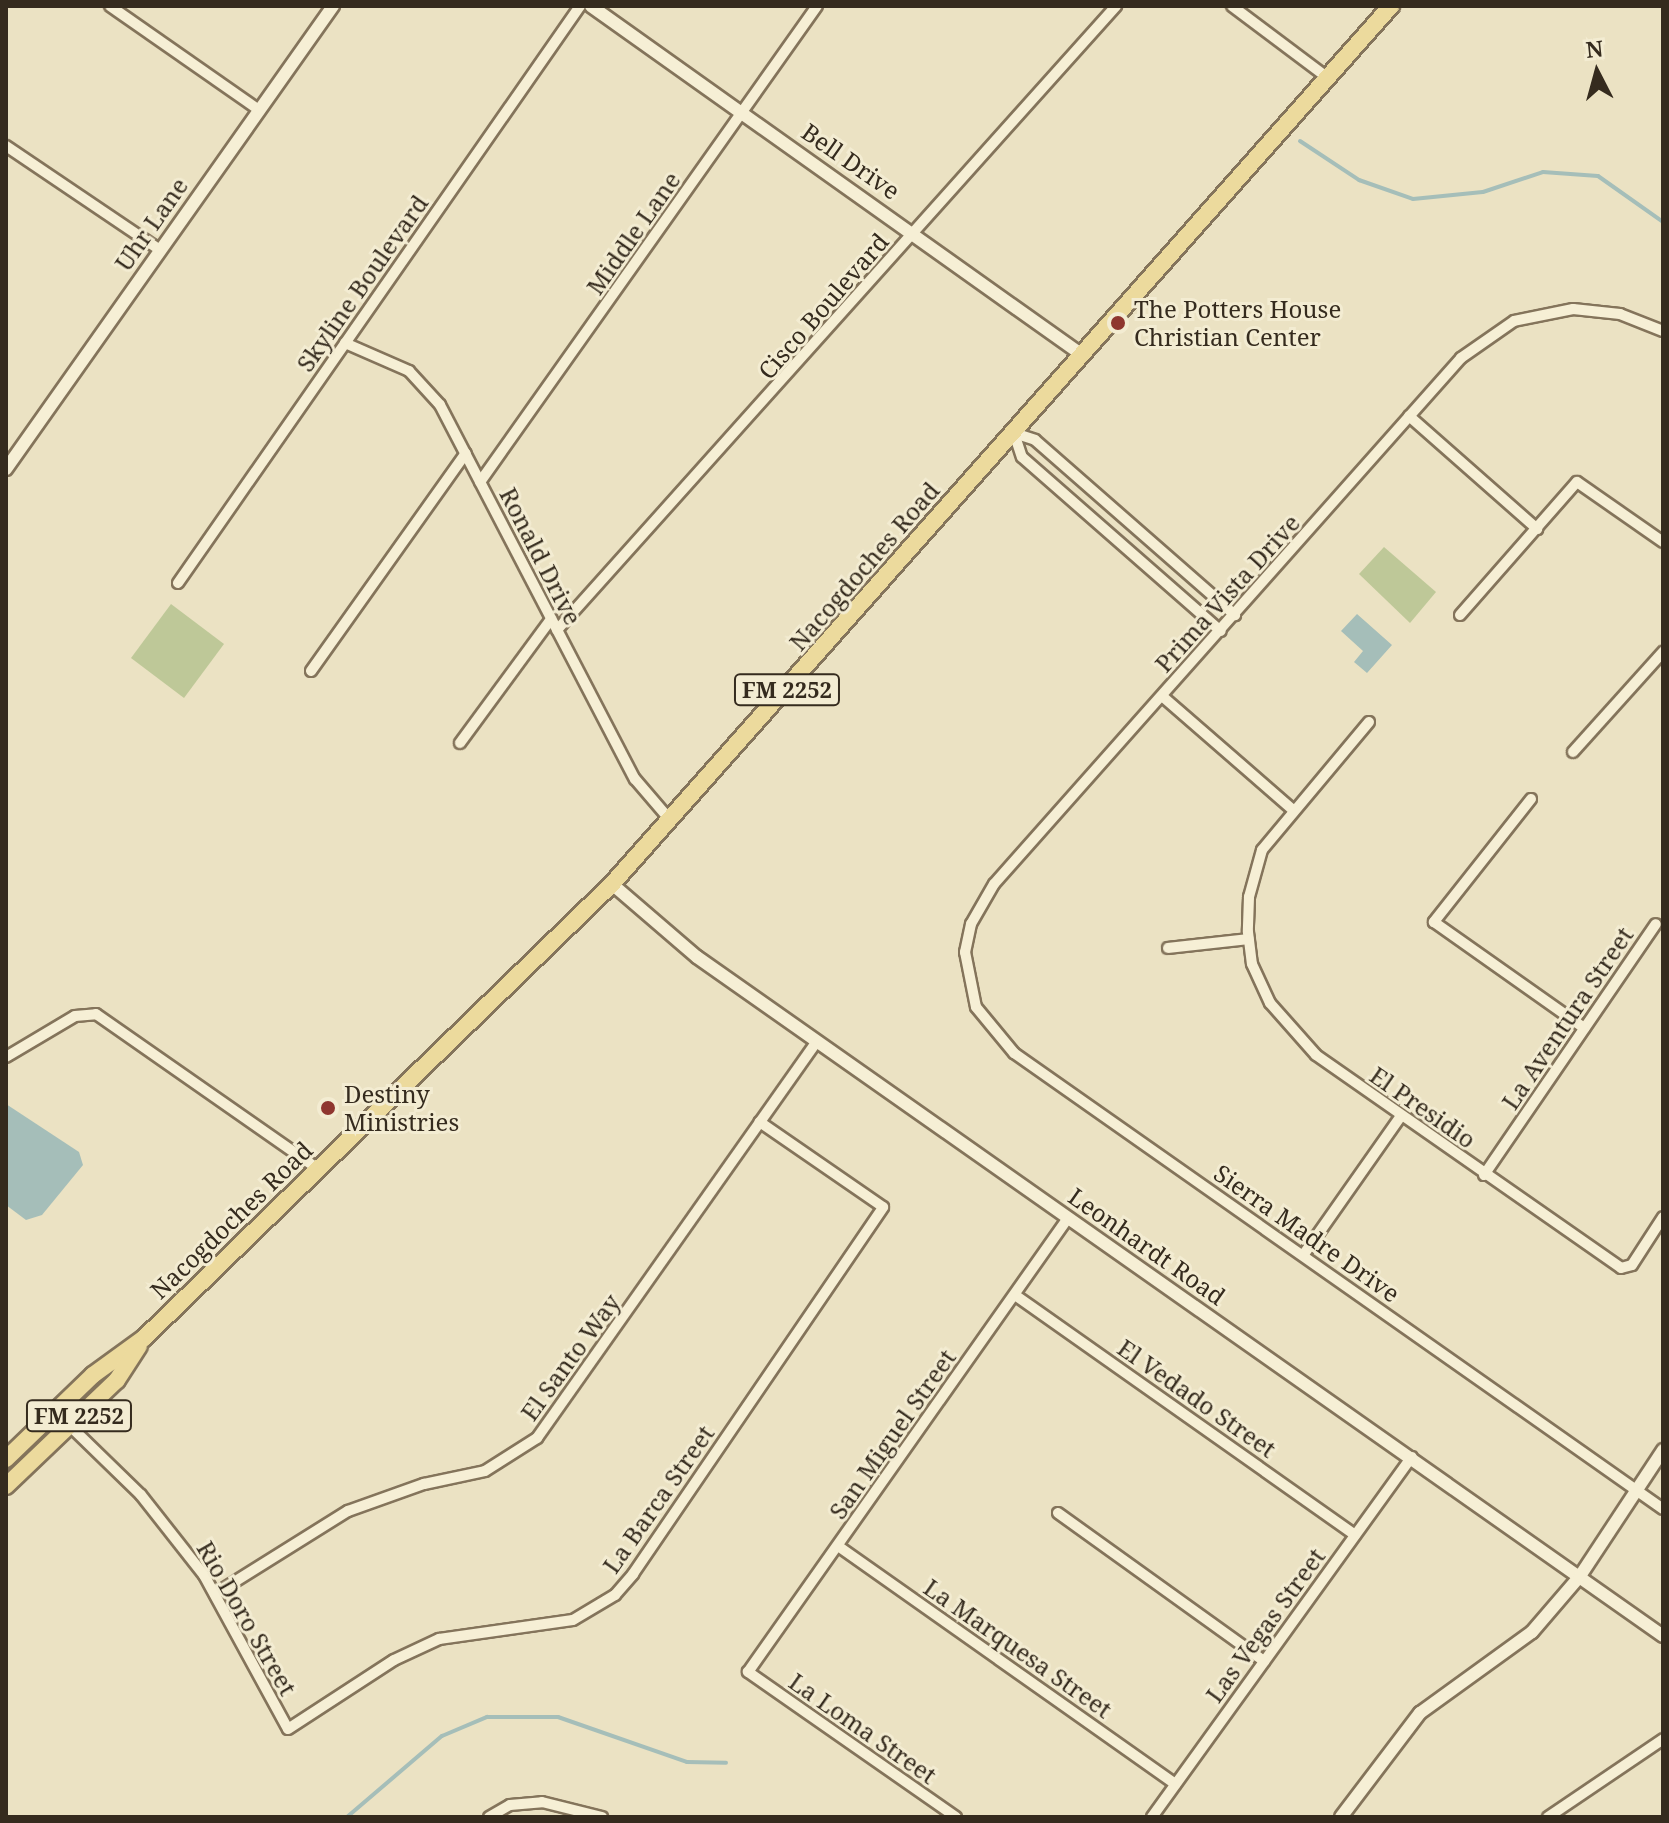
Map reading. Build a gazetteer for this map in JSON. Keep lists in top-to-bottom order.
{
  "streets": {
    "main road": ["Nacogdoches Road", "FM 2252"],
    "street": [
      "Bell Drive",
      "Uhr Lane",
      "Middle Lane",
      "Skyline Boulevard",
      "Cisco Boulevard",
      "Ronald Drive",
      "Prima Vista Drive",
      "La Aventura Street",
      "El Presidio",
      "Sierra Madre Drive",
      "Leonhardt Road",
      "El Santo Way",
      "El Vedado Street",
      "San Miguel Street",
      "La Barca Street",
      "Rio Doro Street",
      "Las Vegas Street",
      "La Marquesa Street",
      "La Loma Street"
    ]
  },
  "crossings": [
    ["Bell Drive", "Middle Lane"],
    ["Bell Drive", "Cisco Boulevard"],
    ["Bell Drive", "Nacogdoches Road"],
    ["Middle Lane", "Ronald Drive"],
    ["Skyline Boulevard", "Ronald Drive"],
    ["Cisco Boulevard", "Ronald Drive"],
    ["Ronald Drive", "Nacogdoches Road"],
    ["Nacogdoches Road", "Leonhardt Road"],
    ["Nacogdoches Road", "Rio Doro Street"],
    ["Prima Vista Drive", "Sierra Madre Drive"],
    ["La Aventura Street", "El Presidio"],
    ["Leonhardt Road", "El Santo Way"],
    ["Leonhardt Road", "San Miguel Street"],
    ["Leonhardt Road", "Las Vegas Street"],
    ["El Santo Way", "La Barca Street"],
    ["El Santo Way", "Rio Doro Street"],
    ["El Vedado Street", "San Miguel Street"],
    ["El Vedado Street", "Las Vegas Street"],
    ["San Miguel Street", "La Marquesa Street"],
    ["San Miguel Street", "La Loma Street"],
    ["La Barca Street", "Rio Doro Street"],
    ["Las Vegas Street", "La Marquesa Street"]
  ],
  "places": ["The Potters House Christian Center", "Destiny Ministries"],
  "north": "top"
}
